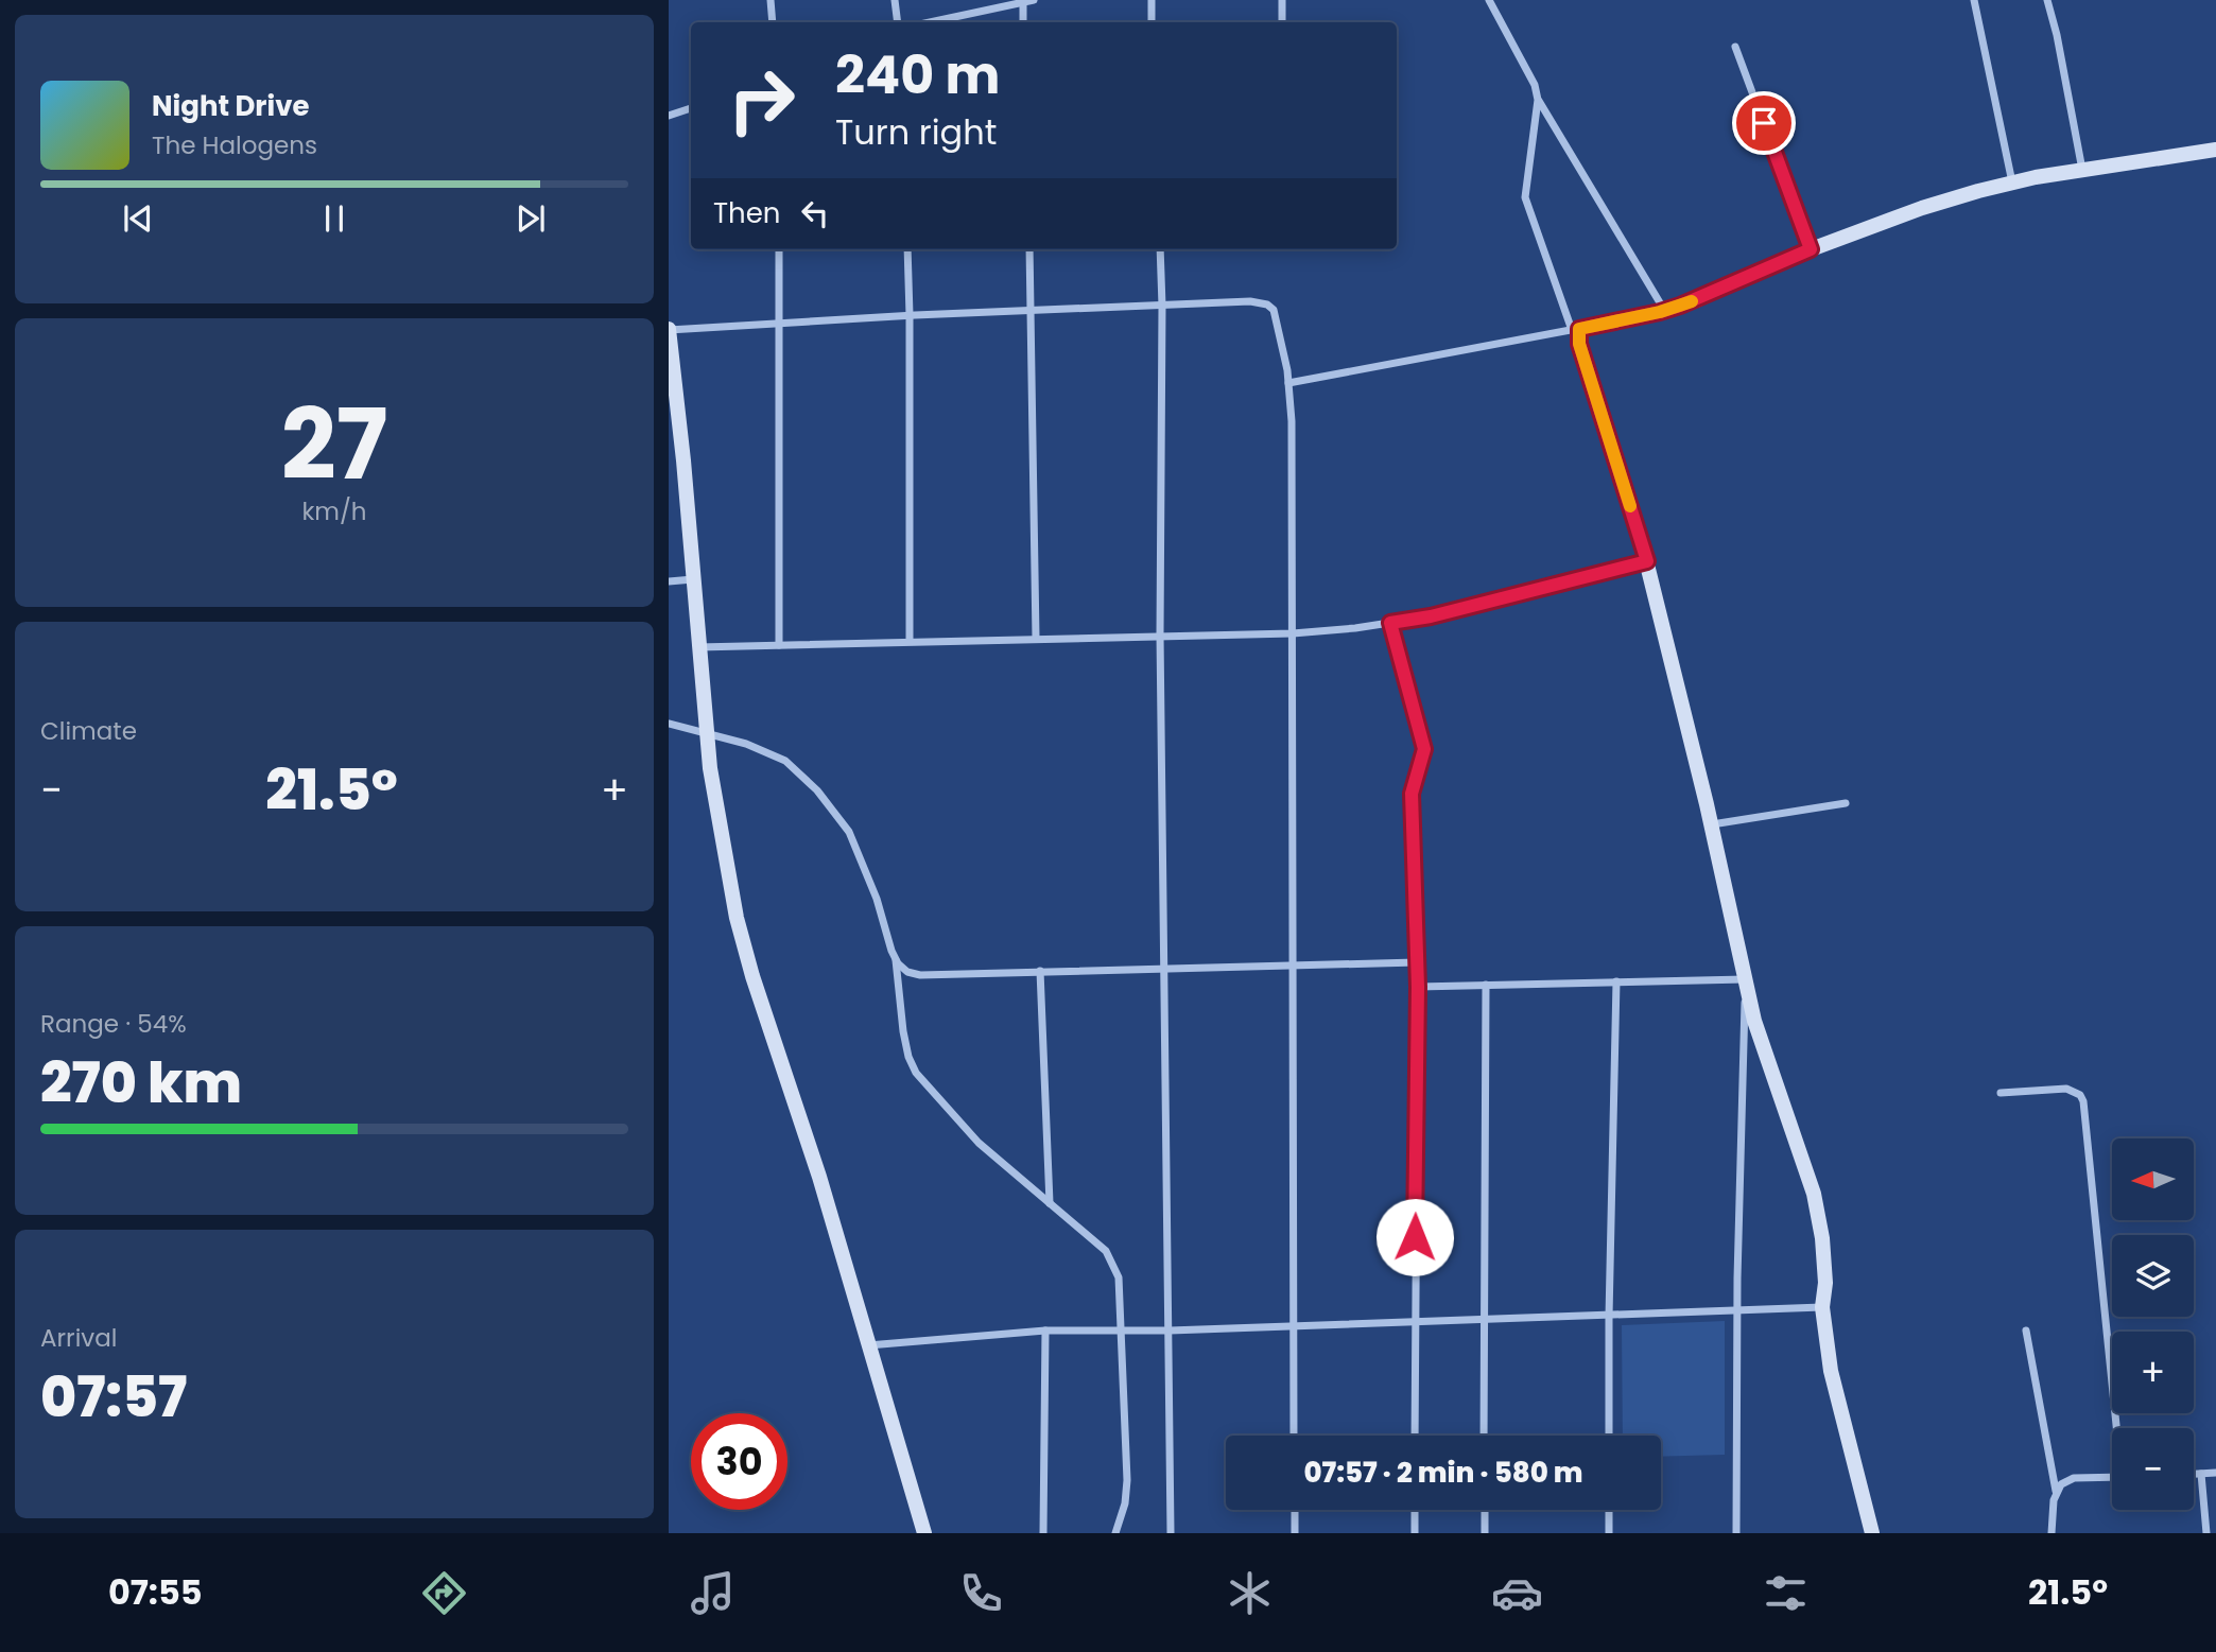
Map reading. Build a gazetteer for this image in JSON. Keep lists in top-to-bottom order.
{
  "north": "left",
  "page": {
    "turn": ["240 m", "Turn right"],
    "song": ["Night Drive", "The Halogens"],
    "then": "Then",
    "tile": [
      ["27", "km/h"],
      "Climate",
      ["Range · 54%", "270 km"],
      ["Arrival", "07:57"]
    ],
    "heat": ["−", "21.5°", "+"],
    "map_buttons": ["+", "−"],
    "limit": "30",
    "trip": "07:57 · 2 min · 580 m",
    "tabs": ["07:55", "21.5°"]
  }
}
